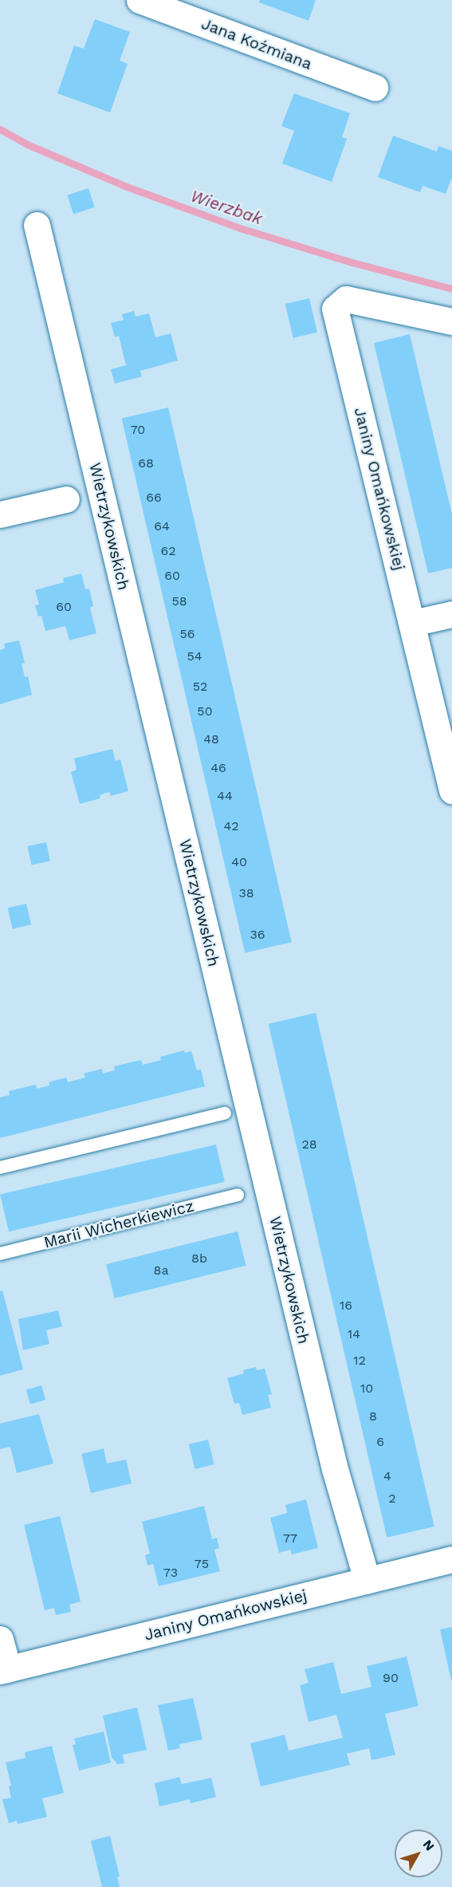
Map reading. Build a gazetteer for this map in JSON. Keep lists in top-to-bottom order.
{
  "streets": {
    "street": ["Jana Koźmiana", "Janiny Omańkowskiej", "Wietrzykowskich"],
    "lane": ["Marii Wicherkiewicz"]
  },
  "crossings": [
    ["Janiny Omańkowskiej", "Wietrzykowskich"]
  ],
  "water": ["Wierzbak"],
  "house_numbers": [
    "70",
    "68",
    "66",
    "64",
    "62",
    "60",
    "58",
    "60",
    "56",
    "54",
    "52",
    "50",
    "48",
    "46",
    "44",
    "42",
    "40",
    "38",
    "36",
    "28",
    "8b",
    "8a",
    "16",
    "14",
    "12",
    "10",
    "8",
    "6",
    "4",
    "2",
    "77",
    "75",
    "73",
    "90"
  ],
  "north": "top right"
}
